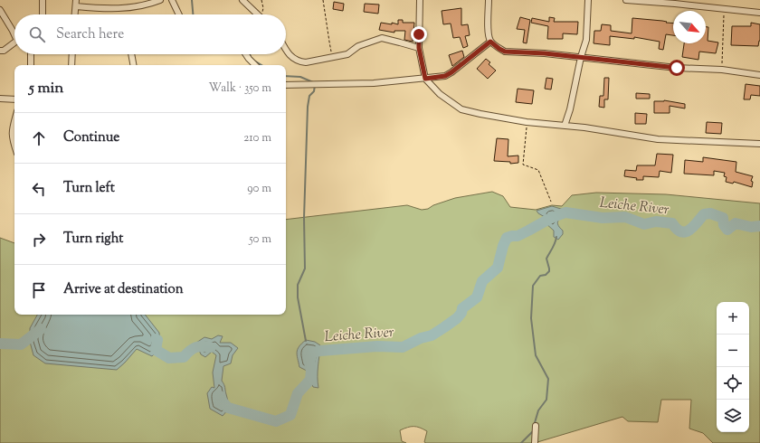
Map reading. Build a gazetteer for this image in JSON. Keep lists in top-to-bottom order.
{
  "water": ["Leiche River"],
  "north": "bottom right",
  "page": {
    "search": "Search here",
    "heading": ["5 min", "Walk · 350 m"],
    "list": [
      ["Continue", "210 m"],
      ["Turn left", "90 m"],
      ["Turn right", "50 m"],
      "Arrive at destination"
    ],
    "map_buttons": ["+", "−"]
  }
}
